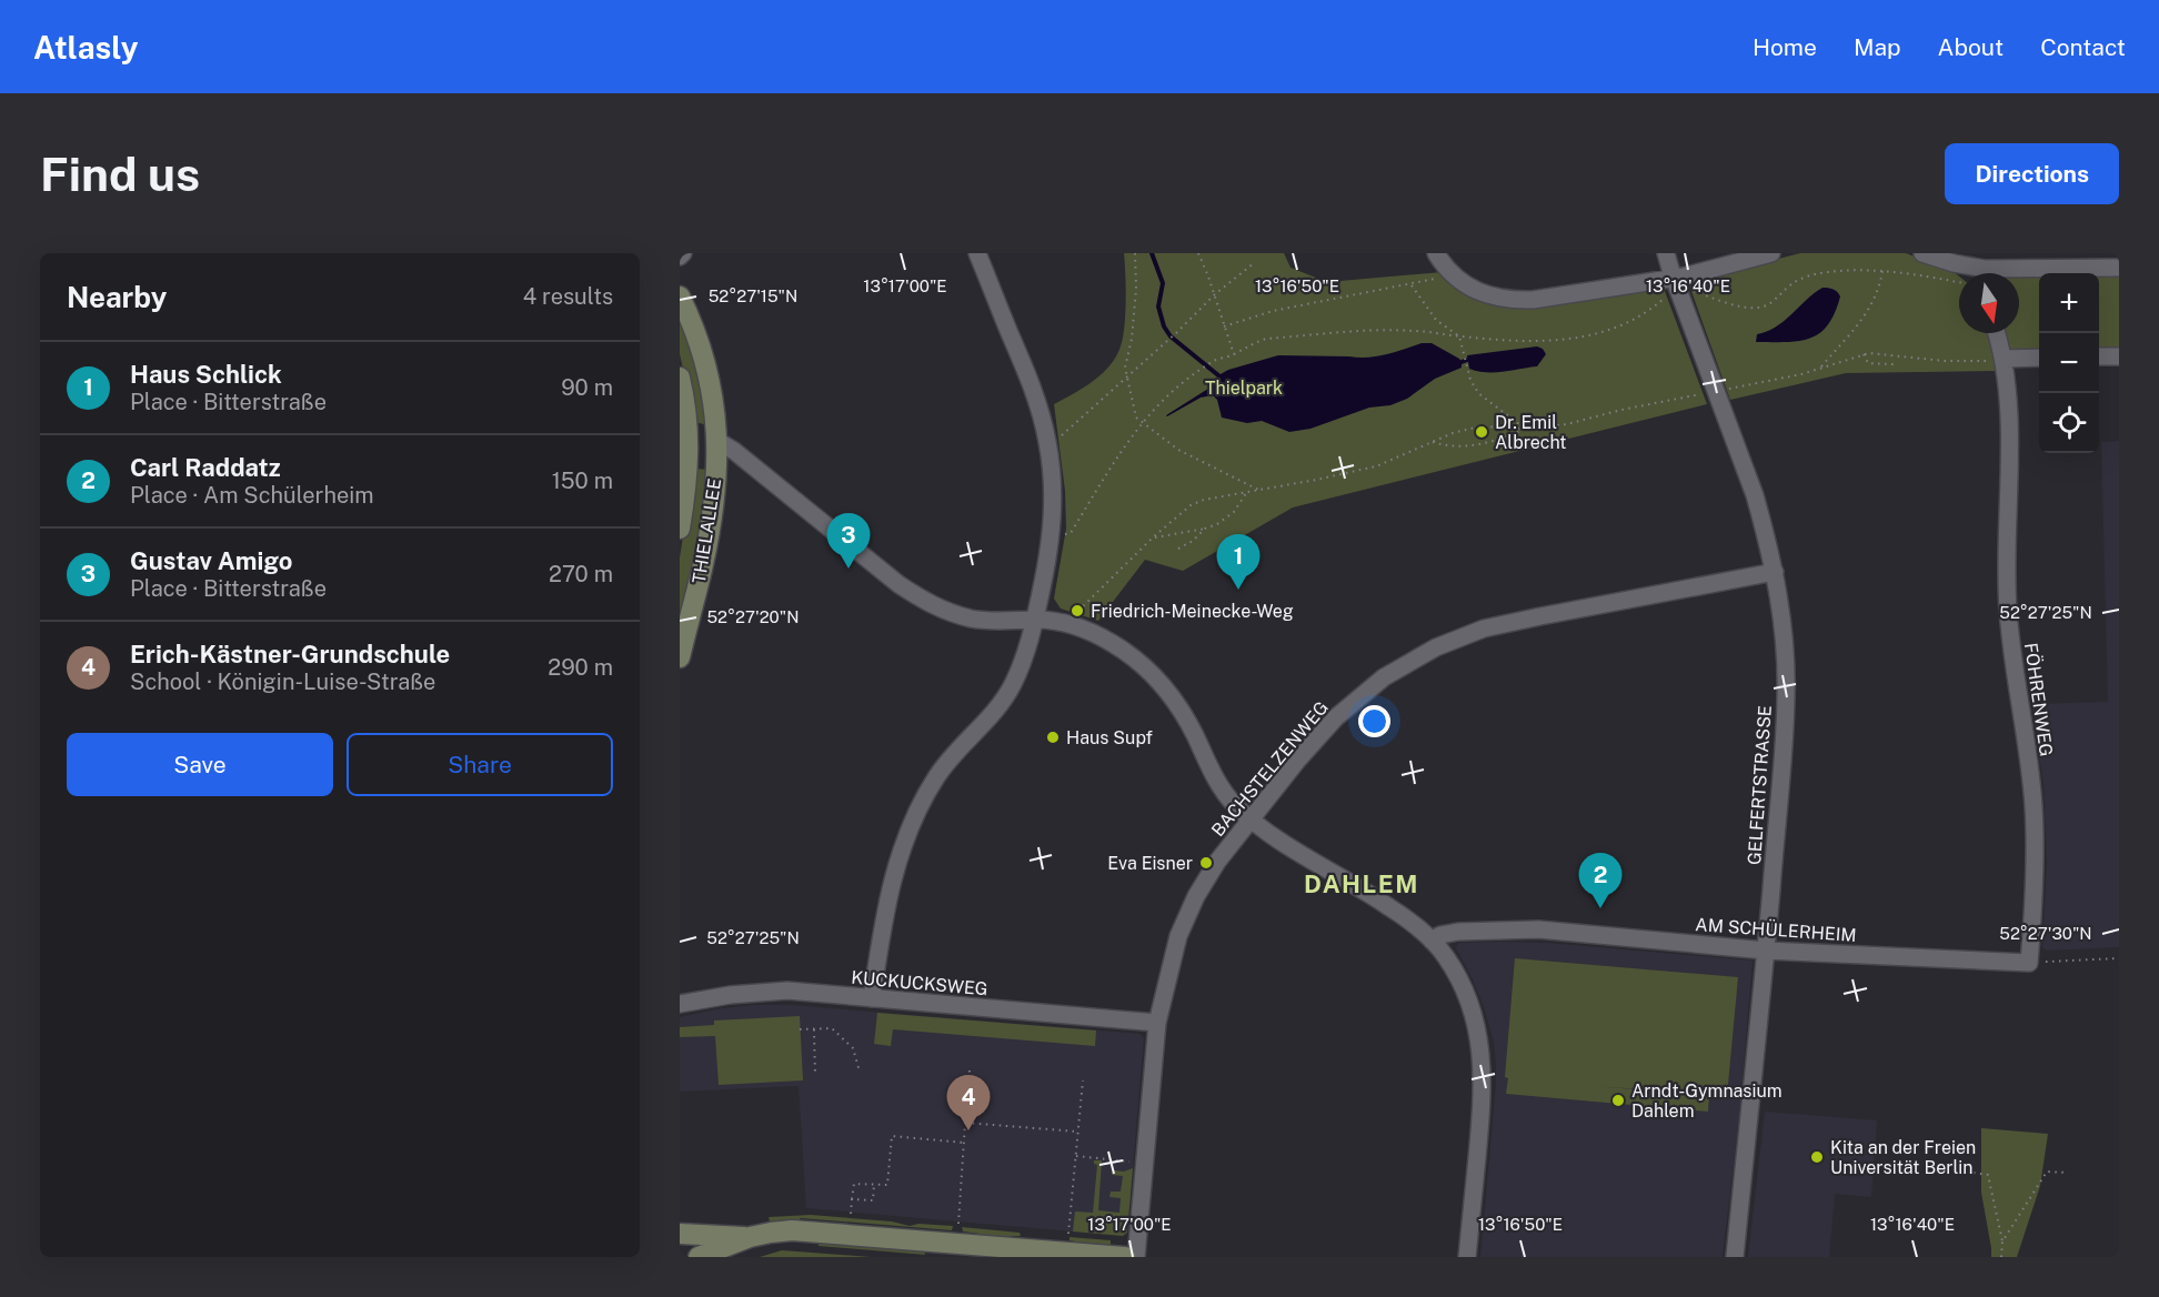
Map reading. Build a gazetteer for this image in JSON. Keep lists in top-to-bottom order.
{
  "streets": {
    "main road": ["THIELALLEE"],
    "street": [
      "FÖHRENWEG",
      "BACHSTELZENWEG",
      "GELFERTSTRASSE",
      "AM SCHÜLERHEIM",
      "KUCKUCKSWEG"
    ]
  },
  "crossings": [
    ["FÖHRENWEG", "AM SCHÜLERHEIM"],
    ["BACHSTELZENWEG", "GELFERTSTRASSE"],
    ["BACHSTELZENWEG", "KUCKUCKSWEG"],
    ["GELFERTSTRASSE", "AM SCHÜLERHEIM"]
  ],
  "districts": ["DAHLEM"],
  "parks": ["Thielpark"],
  "places": [
    "Dr. Emil Albrecht",
    "Friedrich-Meinecke-Weg",
    "Haus Supf",
    "Eva Eisner",
    "Arndt-Gymnasium Dahlem",
    "Kita an der Freien Universität Berlin"
  ],
  "north": "bottom",
  "page": {
    "header": "Atlasly",
    "nav": [
      "Home",
      "Map",
      "About",
      "Contact"
    ],
    "buttons": [
      "Directions",
      ["Save", "Share"]
    ],
    "title": "Find us",
    "heading": ["Nearby", "4 results"],
    "map_buttons": ["+", "−"],
    "list": [
      {
        "mark": "1",
        "name": "Haus Schlick",
        "note": "Place · Bitterstraße",
        "value": "90 m"
      },
      {
        "mark": "2",
        "name": "Carl Raddatz",
        "note": "Place · Am Schülerheim",
        "value": "150 m"
      },
      {
        "mark": "3",
        "name": "Gustav Amigo",
        "note": "Place · Bitterstraße",
        "value": "270 m"
      },
      {
        "mark": "4",
        "name": "Erich-Kästner-Grundschule",
        "note": "School · Königin-Luise-Straße",
        "value": "290 m"
      }
    ],
    "pins": [
      "3",
      "1",
      "2",
      "4"
    ]
  },
  "coordinates": [
    "13°17'00\"E",
    "13°16'50\"E",
    "13°16'40\"E",
    "52°27'15\"N",
    "52°27'25\"N",
    "52°27'20\"N",
    "52°27'30\"N"
  ]
}
